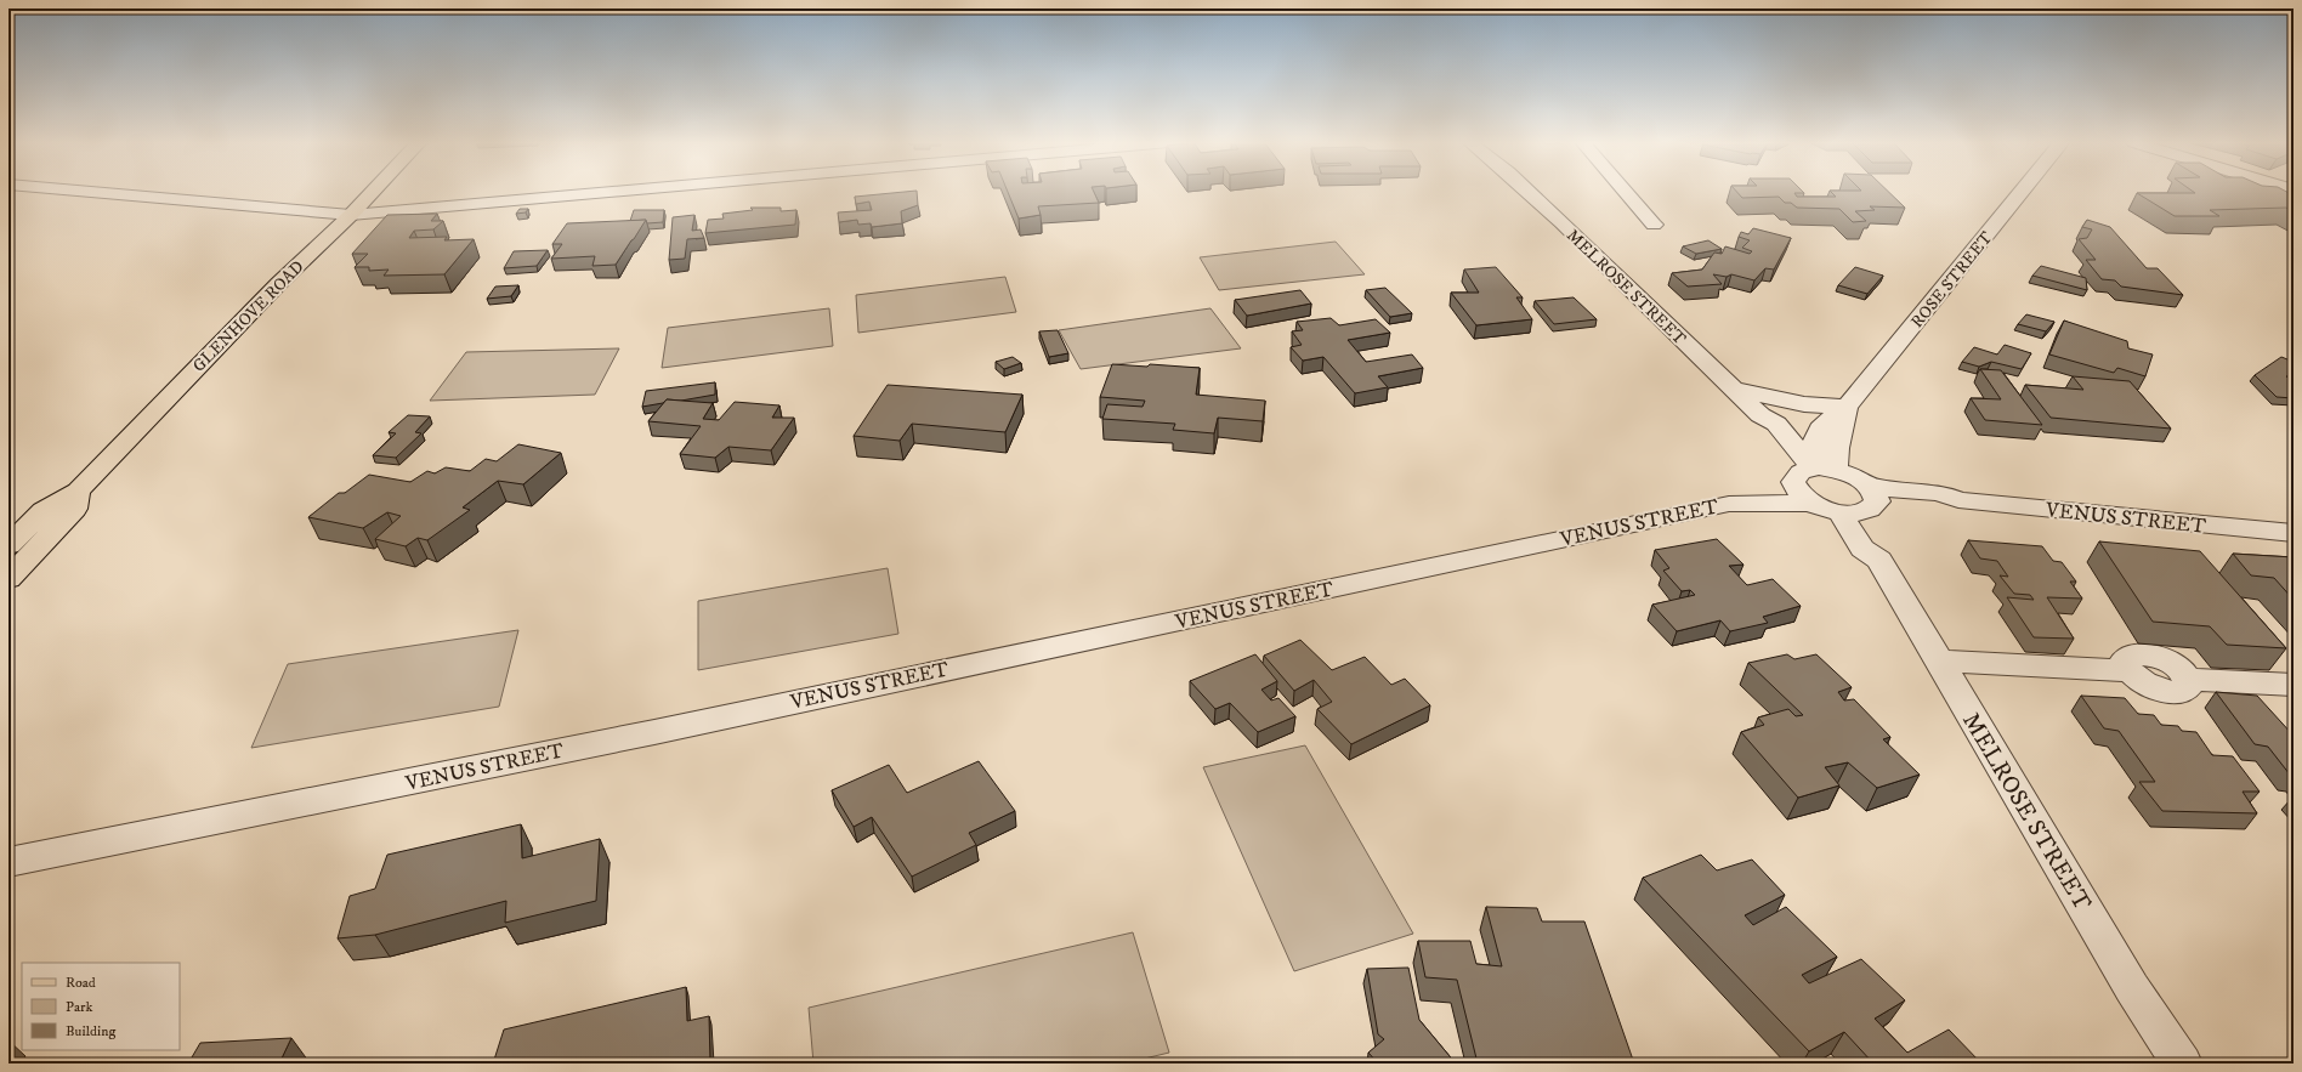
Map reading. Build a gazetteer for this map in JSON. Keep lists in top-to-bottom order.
{
  "streets": {
    "main road": ["GLENHOVE ROAD"],
    "street": ["ROSE STREET", "MELROSE STREET", "VENUS STREET"]
  },
  "crossings": [
    ["MELROSE STREET", "VENUS STREET"]
  ],
  "legend": ["Road", "Park", "Building"]
}
